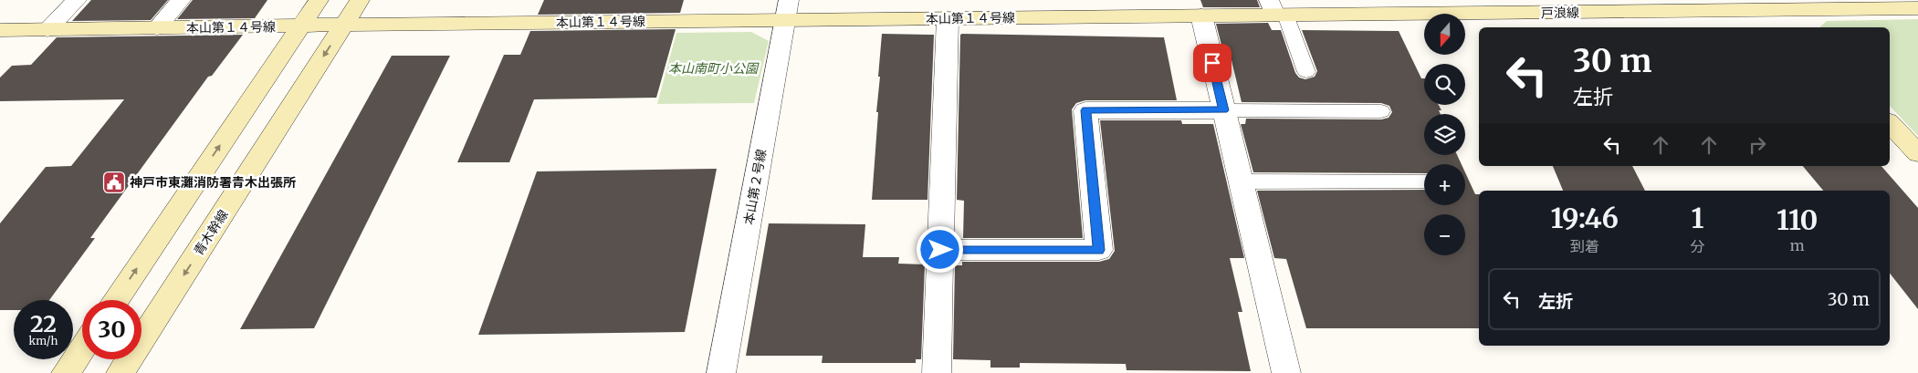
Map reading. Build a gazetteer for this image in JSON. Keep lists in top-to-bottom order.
{
  "streets": {
    "street": [
      "戸浪線",
      "本山第１４号線",
      "本山第２号線",
      "青木幹線"
    ]
  },
  "crossings": [
    ["戸浪線", "本山第１４号線"],
    ["本山第１４号線", "本山第２号線"],
    ["本山第１４号線", "青木幹線"]
  ],
  "parks": ["本山南町小公園"],
  "places": {
    "public building": ["神戸市東灘消防署青木出張所"]
  },
  "north": "bottom",
  "page": {
    "map_buttons": ["+", "−"],
    "turn": ["30 m", "左折"],
    "eta": [
      "19:46",
      "到着",
      "1",
      "分",
      "110",
      "m"
    ],
    "list": [
      {
        "name": "左折",
        "value": "30 m"
      }
    ],
    "speed": "22 km/h",
    "limit": "30"
  }
}
